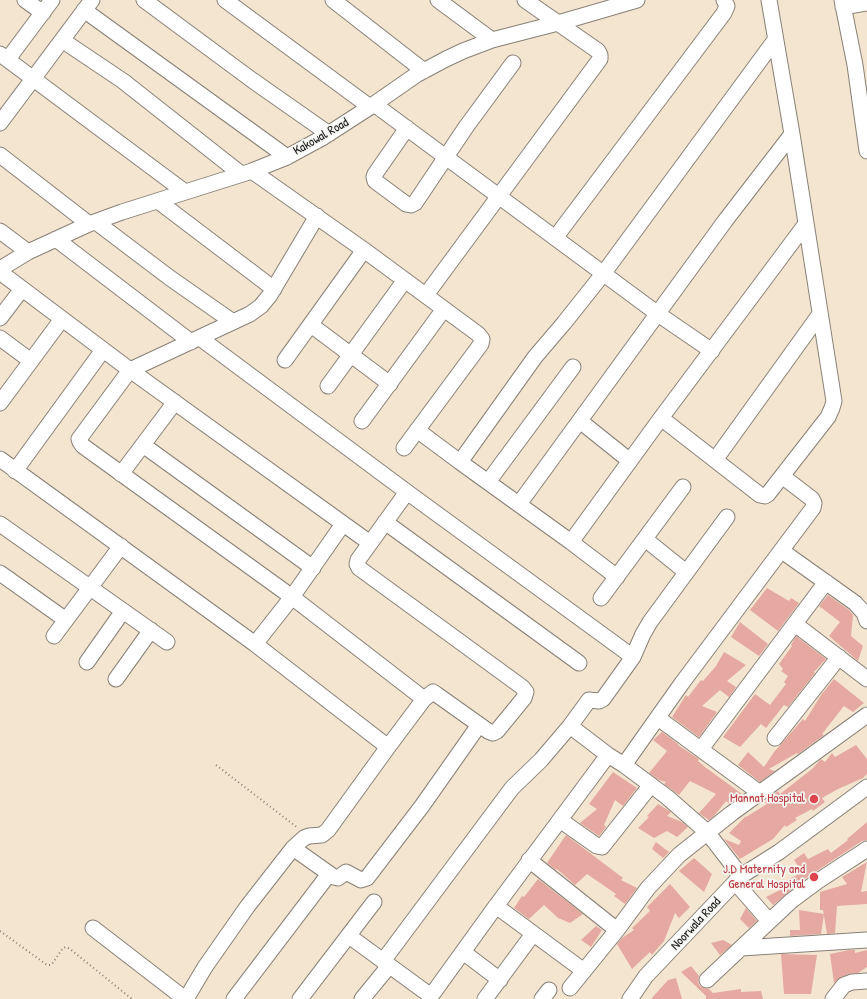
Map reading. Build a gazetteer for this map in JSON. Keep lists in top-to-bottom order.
{
  "streets": {
    "street": ["Kakowal Road", "Noorwala Road"]
  },
  "places": ["Mannat Hospital", "J.D Maternity and General Hospital"]
}
